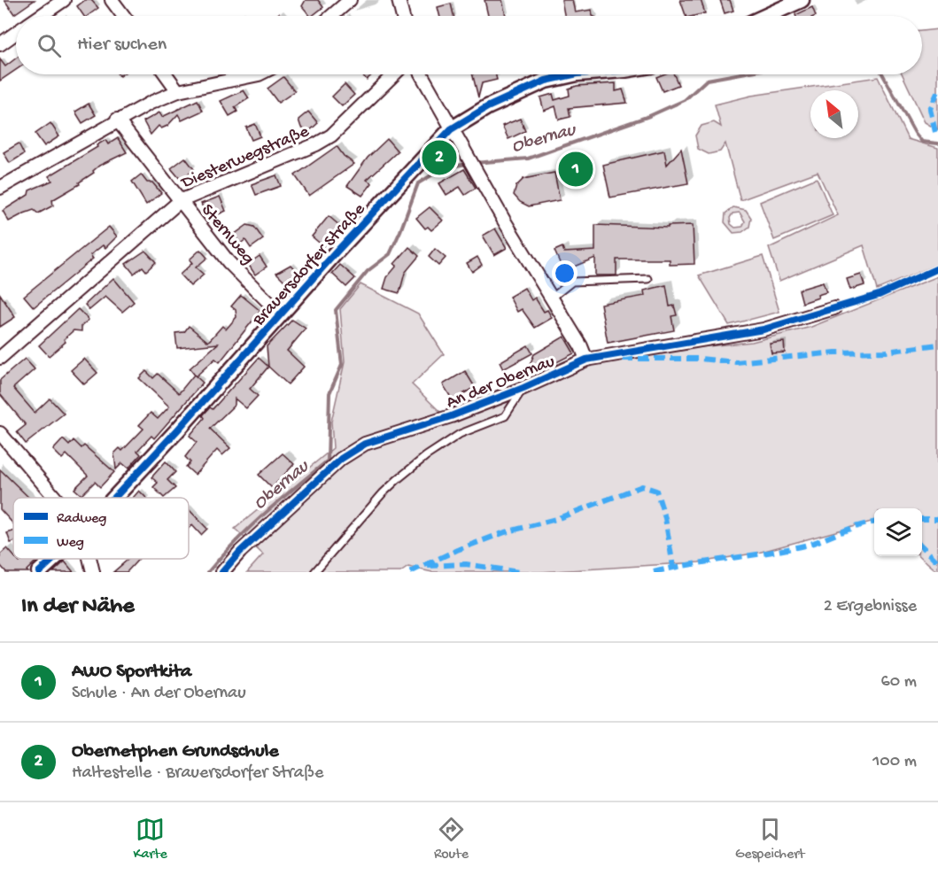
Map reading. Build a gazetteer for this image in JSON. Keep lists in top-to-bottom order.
{
  "streets": {
    "street": [
      "Diesterwegstraße",
      "Sternweg",
      "Brauersdorfer Straße",
      "An der Obernau"
    ]
  },
  "crossings": [
    ["Diesterwegstraße", "Sternweg"],
    ["Sternweg", "Brauersdorfer Straße"]
  ],
  "water": ["Obernau"],
  "legend": ["Radweg", "Weg"],
  "north": "top left",
  "page": {
    "search": "Hier suchen",
    "pins": ["2", "1"],
    "heading": ["In der Nähe", "2 Ergebnisse"],
    "list": [
      {
        "mark": "1",
        "name": "AWO Sportkita",
        "note": "Schule · An der Obernau",
        "value": "60 m"
      },
      {
        "mark": "2",
        "name": "Obernetphen Grundschule",
        "note": "Haltestelle · Brauersdorfer Straße",
        "value": "100 m"
      }
    ],
    "nav": ["Karte", "Route", "Gespeichert"]
  }
}
